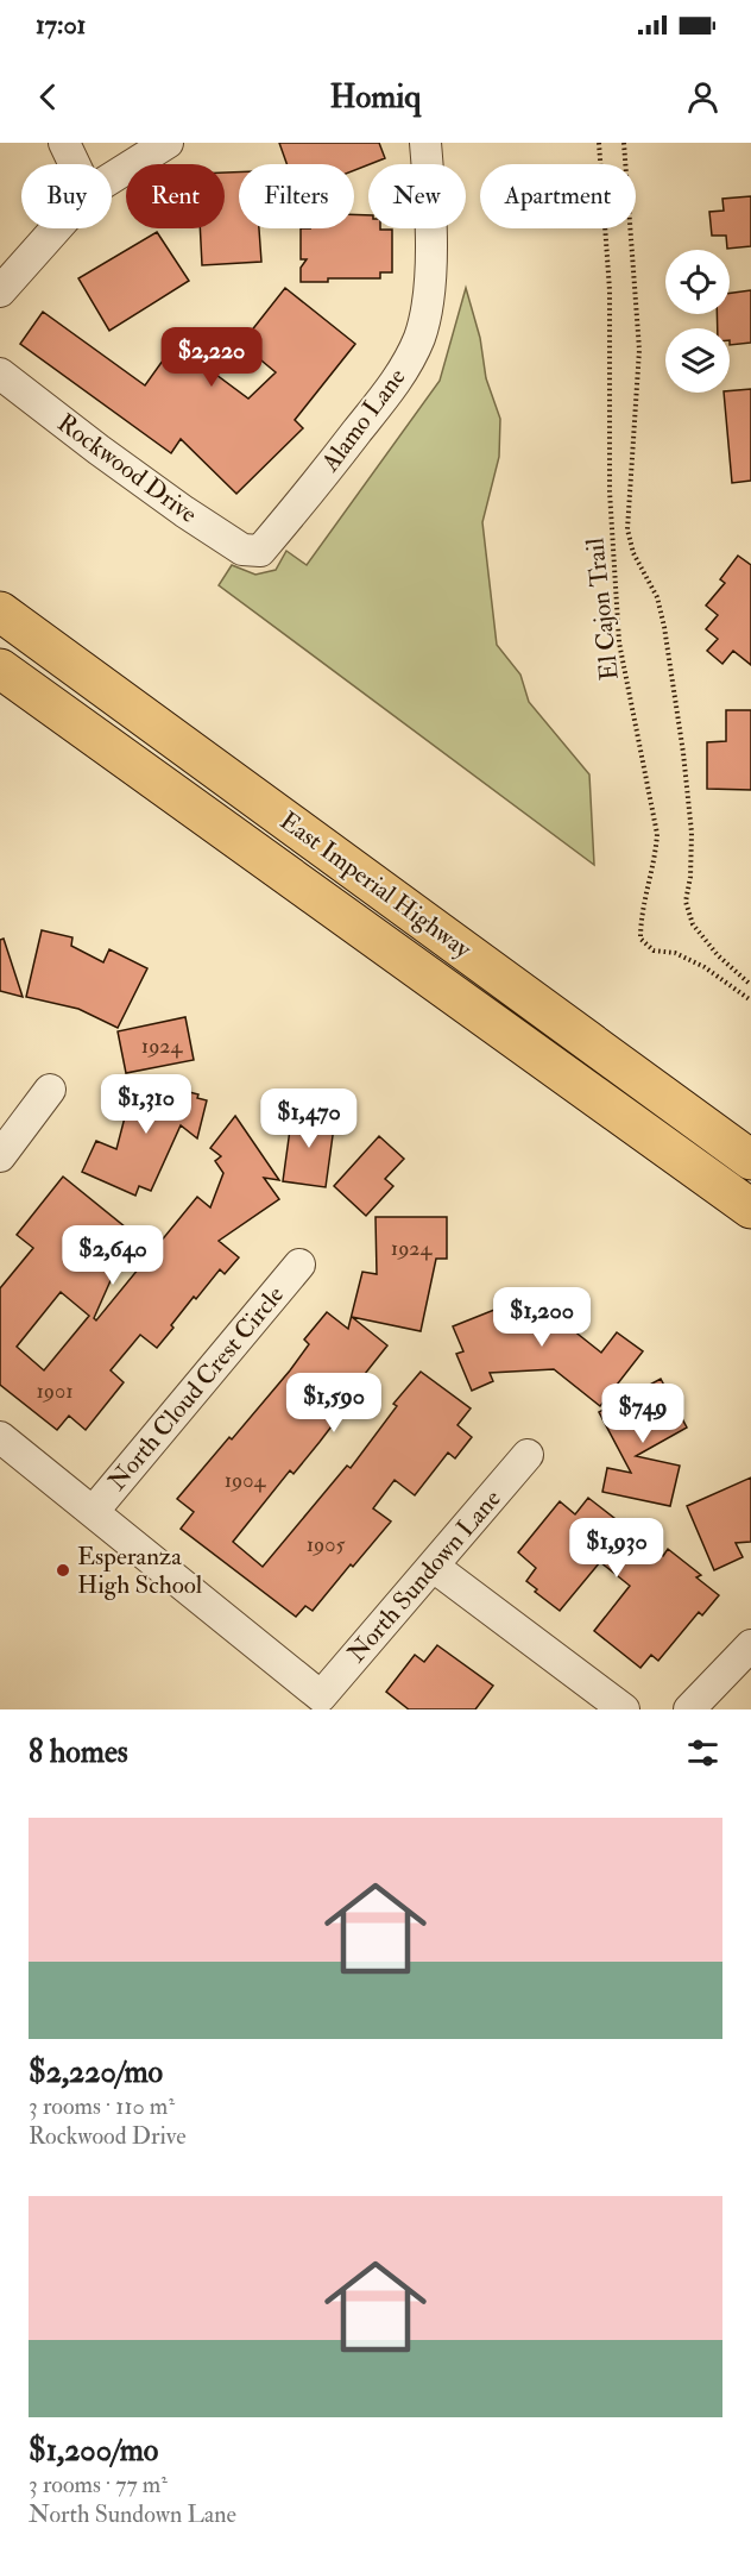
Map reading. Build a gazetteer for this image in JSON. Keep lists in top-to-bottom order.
{
  "streets": {
    "highway": ["East Imperial Highway"],
    "street": [
      "Alamo Lane",
      "Rockwood Drive",
      "North Cloud Crest Circle",
      "North Sundown Lane"
    ],
    "path": ["El Cajon Trail"]
  },
  "crossings": [
    ["Alamo Lane", "Rockwood Drive"],
    ["North Cloud Crest Circle", "North Sundown Lane"]
  ],
  "places": ["Esperanza High School"],
  "house_numbers": [
    "1924",
    "1924",
    "1901",
    "1904",
    "1905"
  ],
  "page": {
    "status": "17:01",
    "header": "Homiq",
    "chip": [
      "Buy",
      "Rent",
      "Filters",
      "New",
      "Apartment"
    ],
    "price": [
      "$2,220",
      "$1,310",
      "$1,470",
      "$2,640",
      "$1,200",
      "$1,590",
      "$749",
      "$1,930"
    ],
    "heading": "8 homes",
    "list": [
      {
        "name": "$2,220/mo",
        "note": "3 rooms · 110 m² · Rockwood Drive"
      },
      {
        "name": "$1,200/mo",
        "note": "3 rooms · 77 m² · North Sundown Lane"
      }
    ]
  }
}
